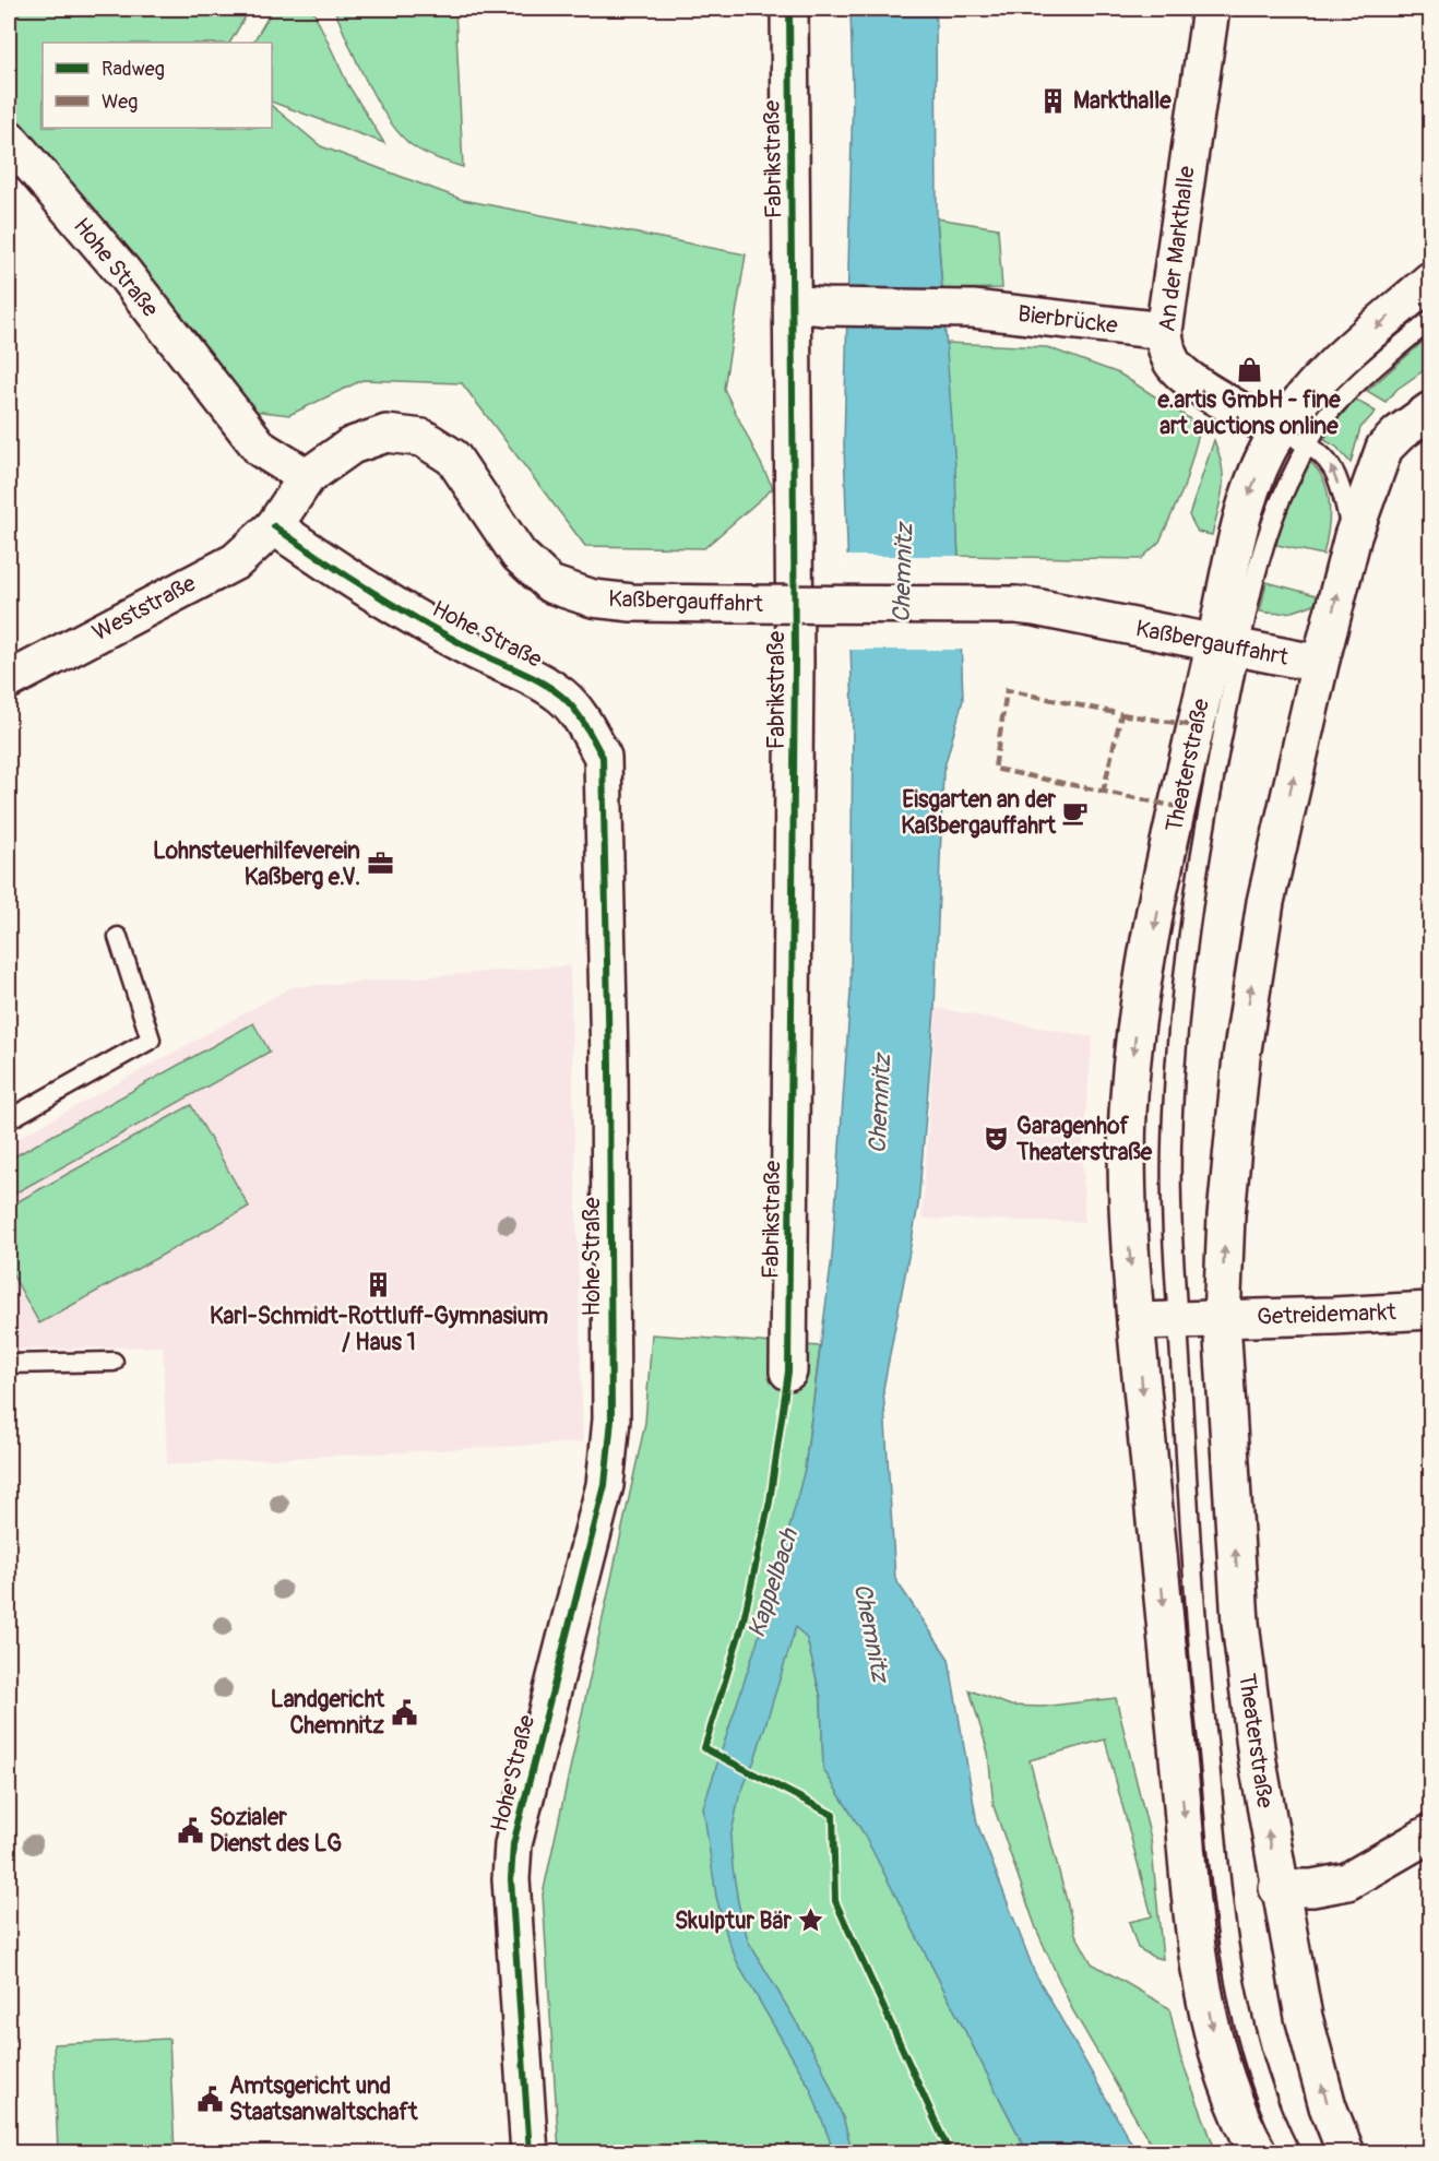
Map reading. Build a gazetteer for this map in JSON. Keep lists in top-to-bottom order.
{
  "streets": {
    "street": [
      "Fabrikstraße",
      "An der Markthalle",
      "Hohe Straße",
      "Bierbrücke",
      "Kaßbergauffahrt",
      "Weststraße",
      "Theaterstraße",
      "Getreidemarkt"
    ]
  },
  "crossings": [
    ["Fabrikstraße", "Bierbrücke"],
    ["An der Markthalle", "Bierbrücke"],
    ["An der Markthalle", "Theaterstraße"],
    ["Hohe Straße", "Kaßbergauffahrt"],
    ["Hohe Straße", "Weststraße"],
    ["Kaßbergauffahrt", "Weststraße"],
    ["Kaßbergauffahrt", "Theaterstraße"],
    ["Theaterstraße", "Getreidemarkt"]
  ],
  "water": ["Chemnitz", "Kappelbach"],
  "places": {
    "building": ["Markthalle", "Karl-Schmidt-Rottluff-Gymnasium / Haus 1"],
    "shop": ["e.artis GmbH - fine art auctions online"],
    "cafe": ["Eisgarten an der Kaßbergauffahrt"],
    "office": ["Lohnsteuerhilfeverein Kaßberg e.V."],
    "theatre": ["Garagenhof Theaterstraße"],
    "public building": ["Landgericht Chemnitz", "Sozialer Dienst des LG", "Amtsgericht und Staatsanwaltschaft"],
    "place": ["Skulptur Bär"]
  },
  "legend": ["Radweg", "Weg"]
}
